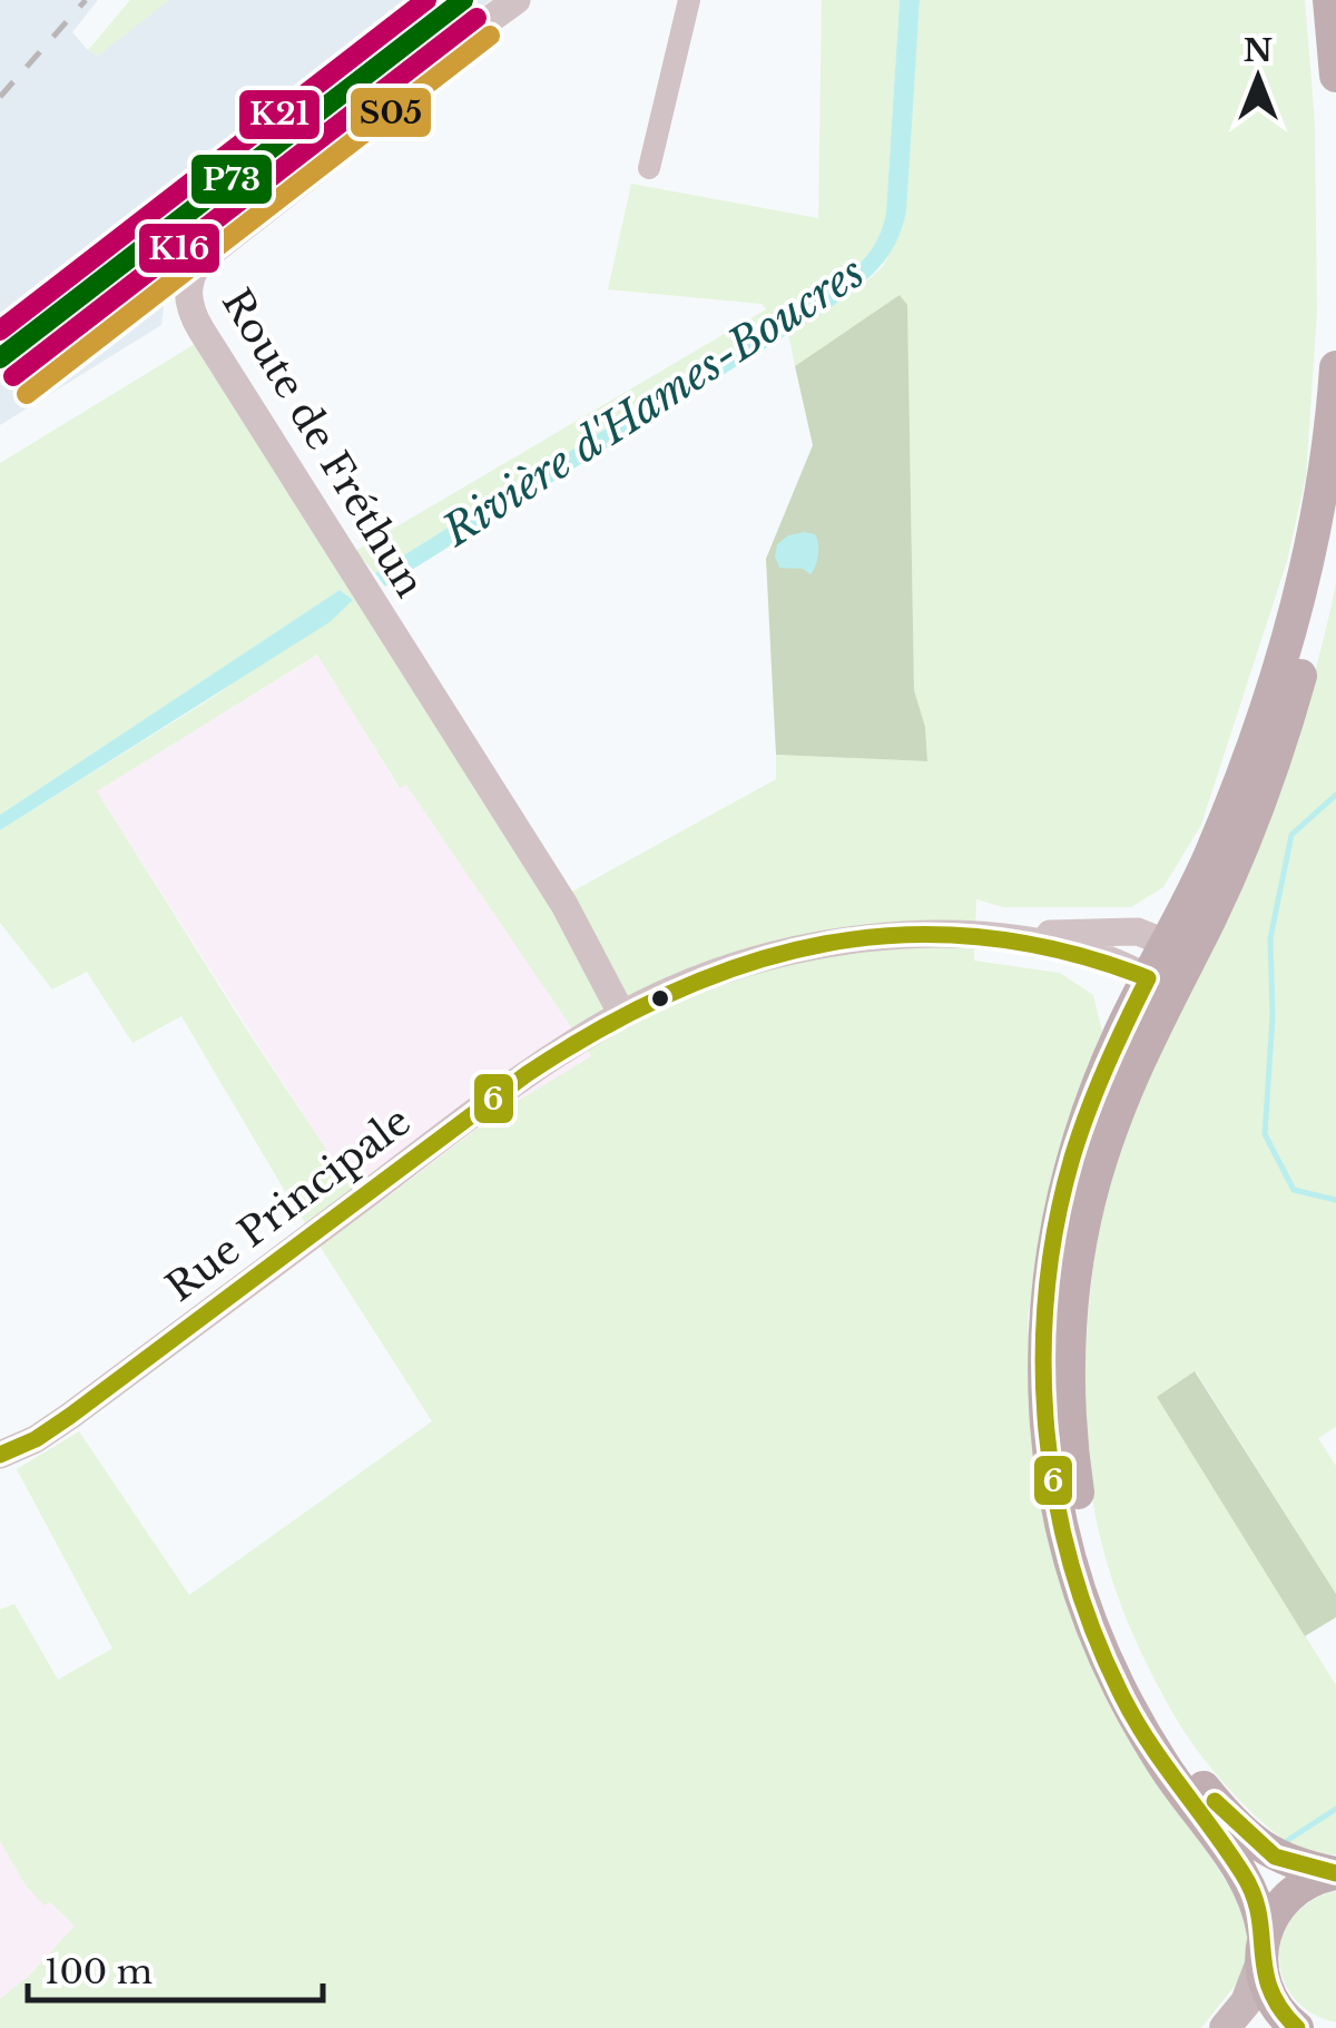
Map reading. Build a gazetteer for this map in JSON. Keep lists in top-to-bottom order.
{
  "streets": {
    "street": ["Route de Fréthun", "Rue Principale"]
  },
  "crossings": [
    ["Route de Fréthun", "Rue Principale"]
  ],
  "water": ["Rivière d'Hames-Boucres"],
  "lines": [
    "transit line P73",
    "transit line K21",
    "transit line K16",
    "transit line S05",
    "transit line 6"
  ],
  "scale_bar": "100 m",
  "north": "top"
}
